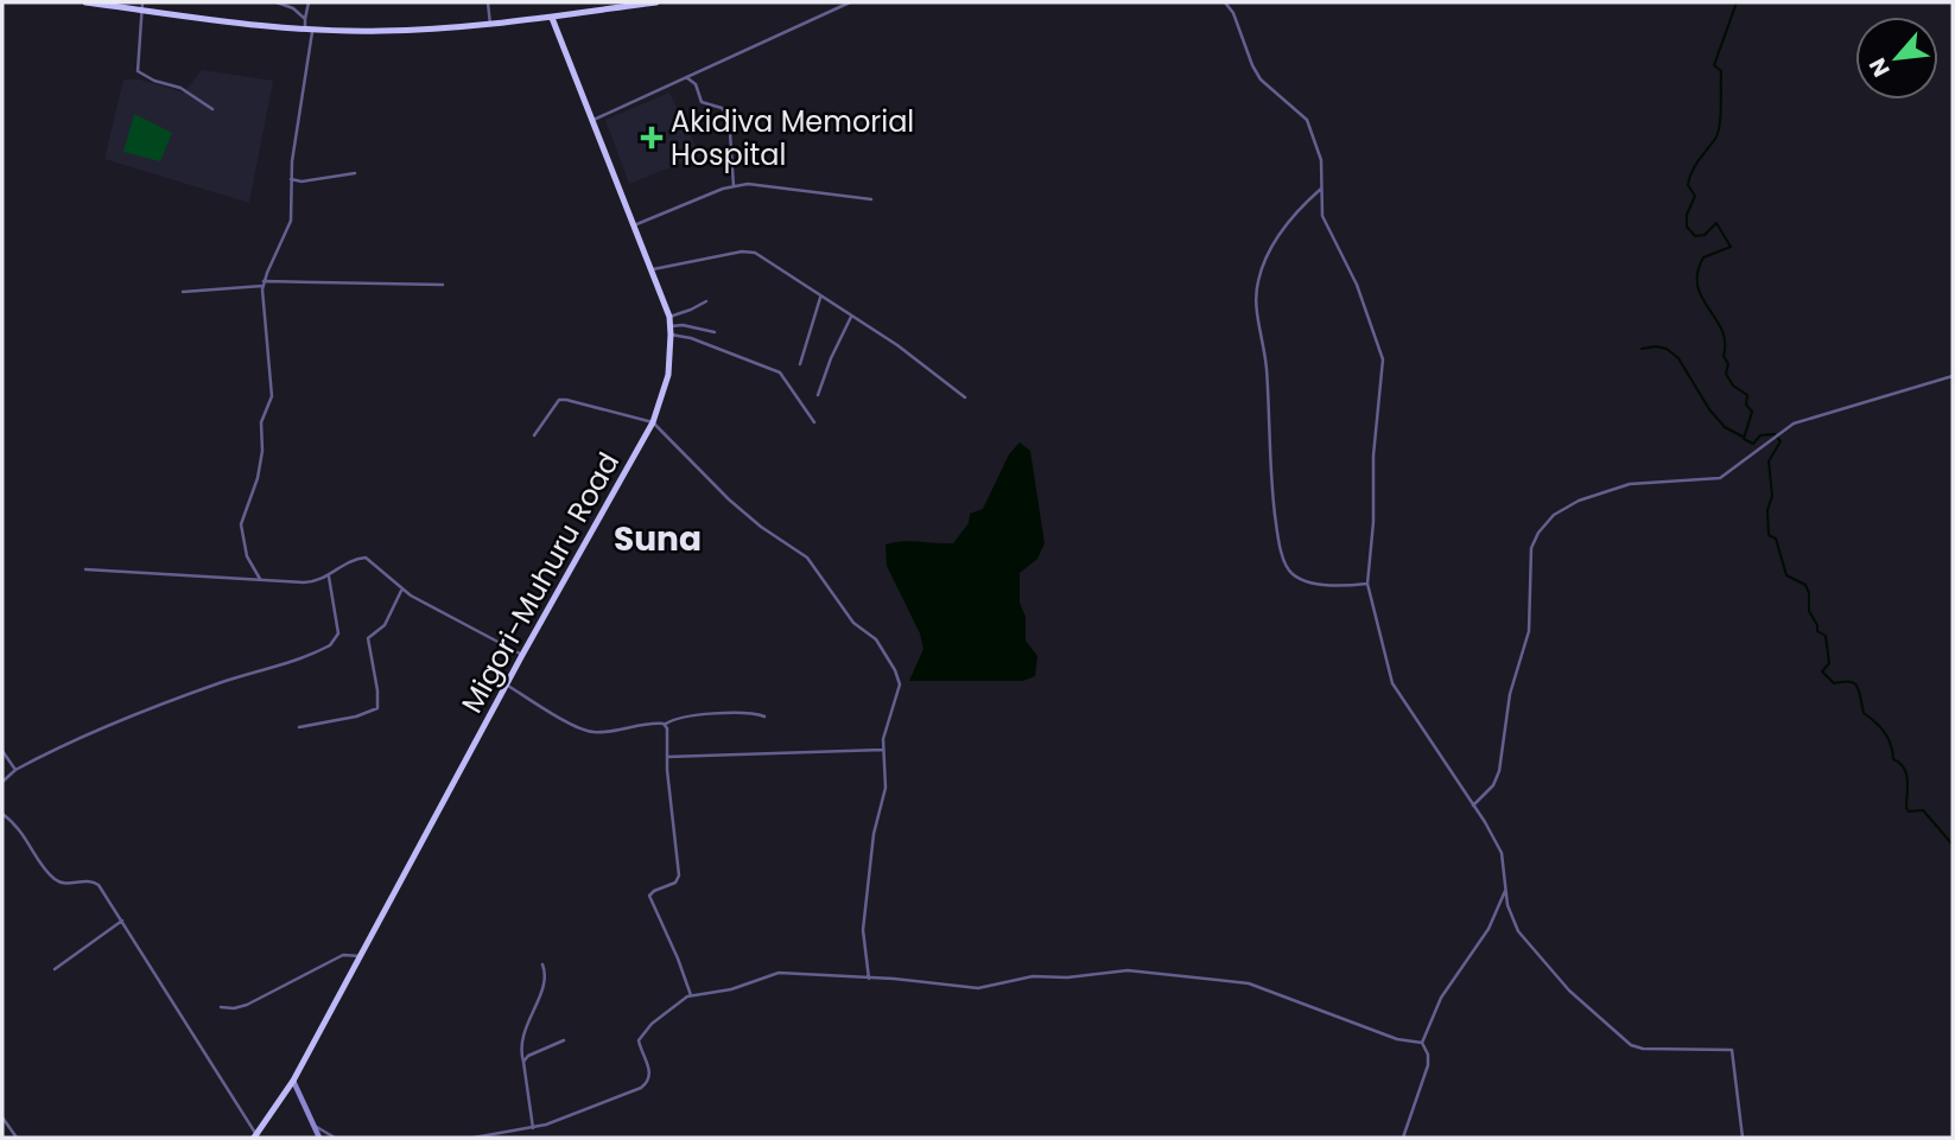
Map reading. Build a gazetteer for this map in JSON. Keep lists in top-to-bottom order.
{
  "streets": {
    "highway": ["Migori-Muhuru Road"]
  },
  "districts": ["Suna"],
  "places": {
    "health": ["Akidiva Memorial Hospital"]
  },
  "north": "bottom left"
}
